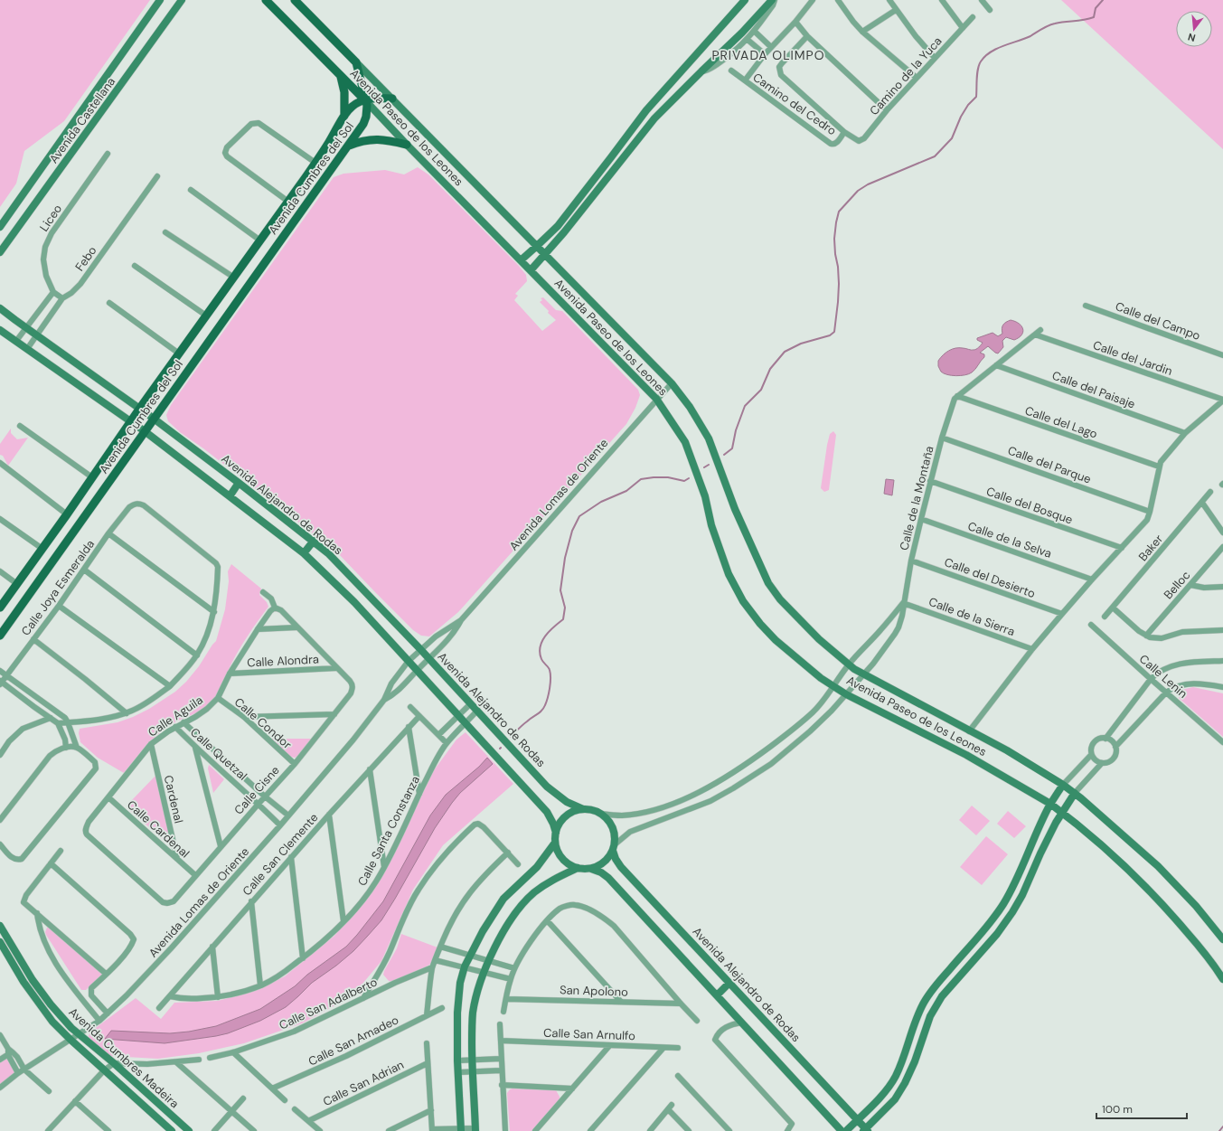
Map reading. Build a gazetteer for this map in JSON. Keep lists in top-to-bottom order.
{
  "streets": {
    "main road": ["Avenida Paseo de los Leones", "Avenida Cumbres del Sol"],
    "street": [
      "Camino de la Yuca",
      "Camino del Cedro",
      "Avenida Castellana",
      "Liceo",
      "Febo",
      "Calle del Campo",
      "Calle del Jardin",
      "Calle del Paisaje",
      "Calle del Lago",
      "Calle del Parque",
      "Avenida Lomas de Oriente",
      "Calle de la Montaña",
      "Avenida Alejandro de Rodas",
      "Calle del Bosque",
      "Calle de la Selva",
      "Baker",
      "Calle del Desierto",
      "Belloc",
      "Calle Joya Esmeralda",
      "Calle de la Sierra",
      "Calle Alondra",
      "Calle Lenin",
      "Calle Aguila",
      "Calle Condor",
      "Calle Quetzal",
      "Calle Cisne",
      "Cardenal",
      "Calle Cardenal",
      "Calle Santa Constanza",
      "Calle San Clemente",
      "San Apolono",
      "Calle San Adalberto",
      "Calle San Arnulfo",
      "Calle San Amadeo",
      "Avenida Cumbres Madeira",
      "Calle San Adrian"
    ]
  },
  "crossings": [
    ["Camino de la Yuca", "Camino del Cedro"],
    ["Avenida Paseo de los Leones", "Avenida Cumbres del Sol"],
    ["Avenida Paseo de los Leones", "Avenida Lomas de Oriente"],
    ["Avenida Paseo de los Leones", "Calle de la Montaña"],
    ["Avenida Cumbres del Sol", "Avenida Alejandro de Rodas"],
    ["Febo", "Avenida Alejandro de Rodas"],
    ["Calle del Lago", "Calle de la Montaña"],
    ["Calle del Parque", "Calle de la Montaña"],
    ["Avenida Lomas de Oriente", "Avenida Alejandro de Rodas"],
    ["Avenida Lomas de Oriente", "Calle Quetzal"],
    ["Avenida Lomas de Oriente", "Avenida Cumbres Madeira"],
    ["Calle de la Montaña", "Avenida Alejandro de Rodas"],
    ["Calle de la Montaña", "Calle del Bosque"],
    ["Calle de la Montaña", "Calle de la Selva"],
    ["Calle de la Montaña", "Calle del Desierto"],
    ["Calle de la Montaña", "Calle de la Sierra"],
    ["Avenida Alejandro de Rodas", "Calle Santa Constanza"],
    ["Calle Alondra", "Calle Aguila"],
    ["Calle Alondra", "Calle Cisne"],
    ["Calle Aguila", "Calle Condor"],
    ["Calle Aguila", "Calle Quetzal"],
    ["Calle Aguila", "Calle Cisne"],
    ["Calle Aguila", "Cardenal"],
    ["Calle Aguila", "Calle Cardenal"],
    ["Calle Condor", "Calle Cisne"],
    ["Calle Quetzal", "Calle Cisne"],
    ["Calle Cisne", "Calle Cardenal"],
    ["Cardenal", "Calle Cardenal"],
    ["Calle Santa Constanza", "Calle San Clemente"]
  ],
  "districts": ["PRIVADA OLIMPO"],
  "scale_bar": "100 m",
  "north": "bottom"
}
